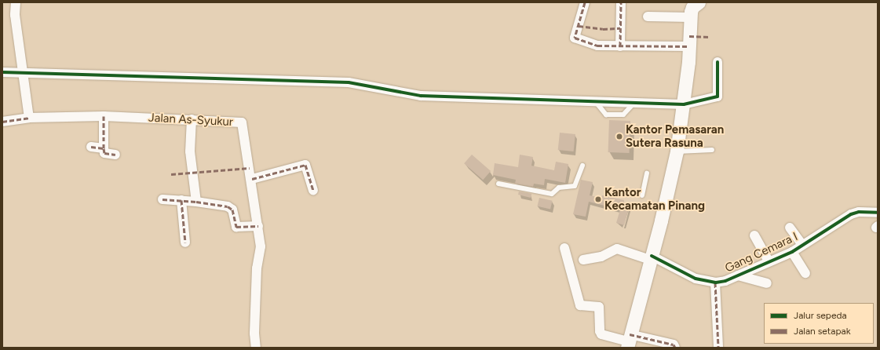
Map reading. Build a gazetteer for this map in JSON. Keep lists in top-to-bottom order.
{
  "streets": {
    "street": ["Jalan As-Syukur", "Gang Cemara I"]
  },
  "places": ["Kantor Pemasaran Sutera Rasuna", "Kantor Kecamatan Pinang"],
  "legend": ["Jalur sepeda", "Jalan setapak"]
}
